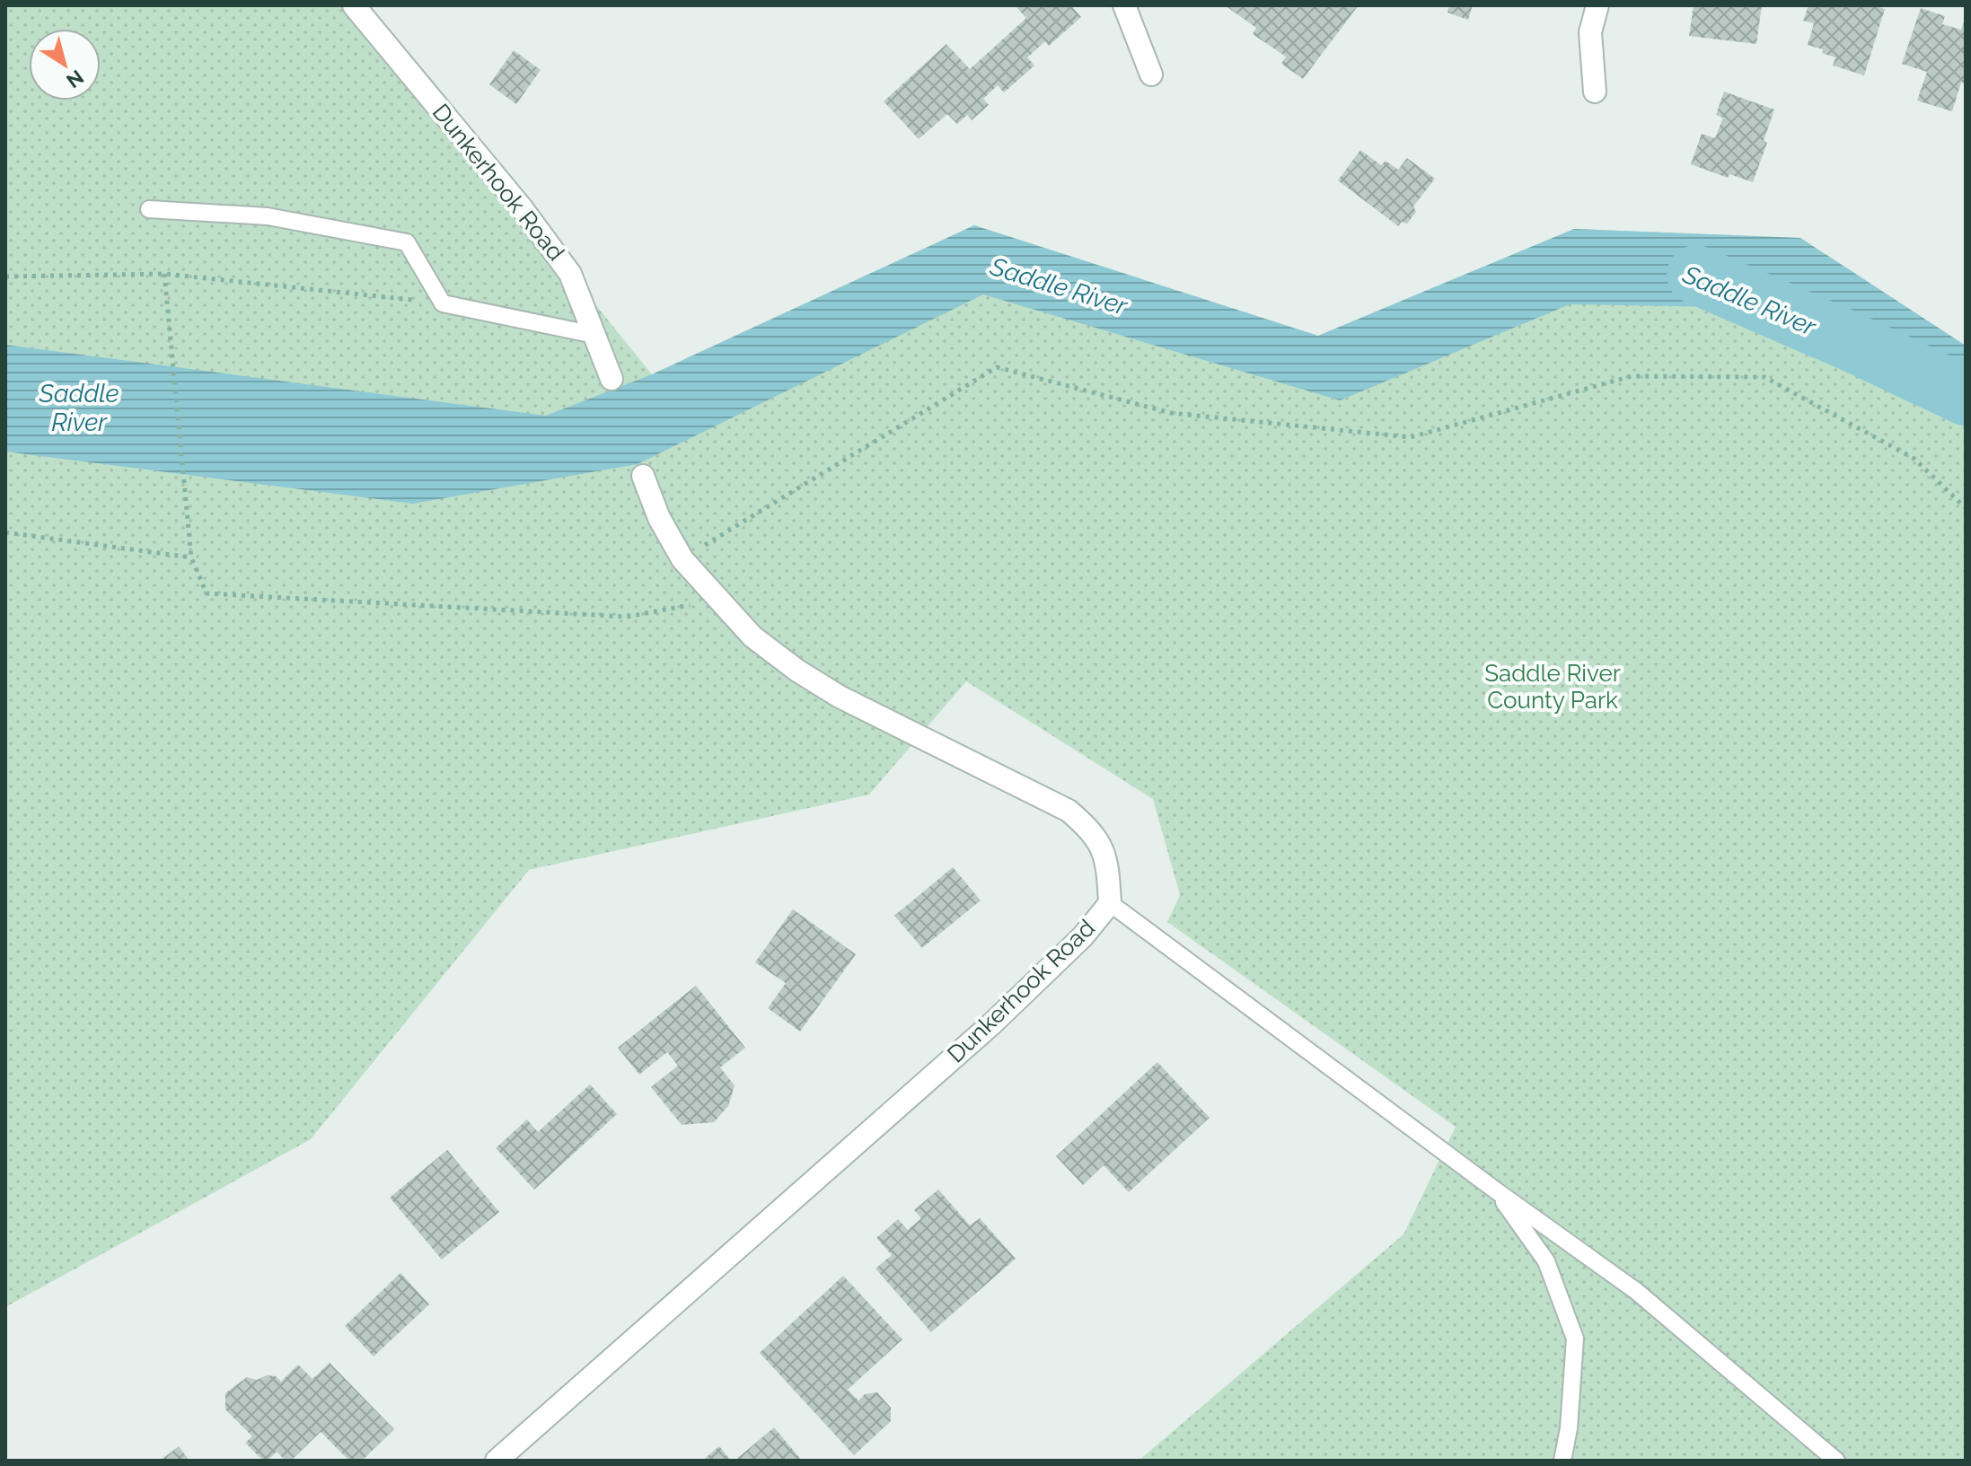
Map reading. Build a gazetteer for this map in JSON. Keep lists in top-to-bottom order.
{
  "streets": {
    "street": ["Dunkerhook Road"]
  },
  "water": ["Saddle River"],
  "parks": ["Saddle River County Park"],
  "north": "bottom right"
}
